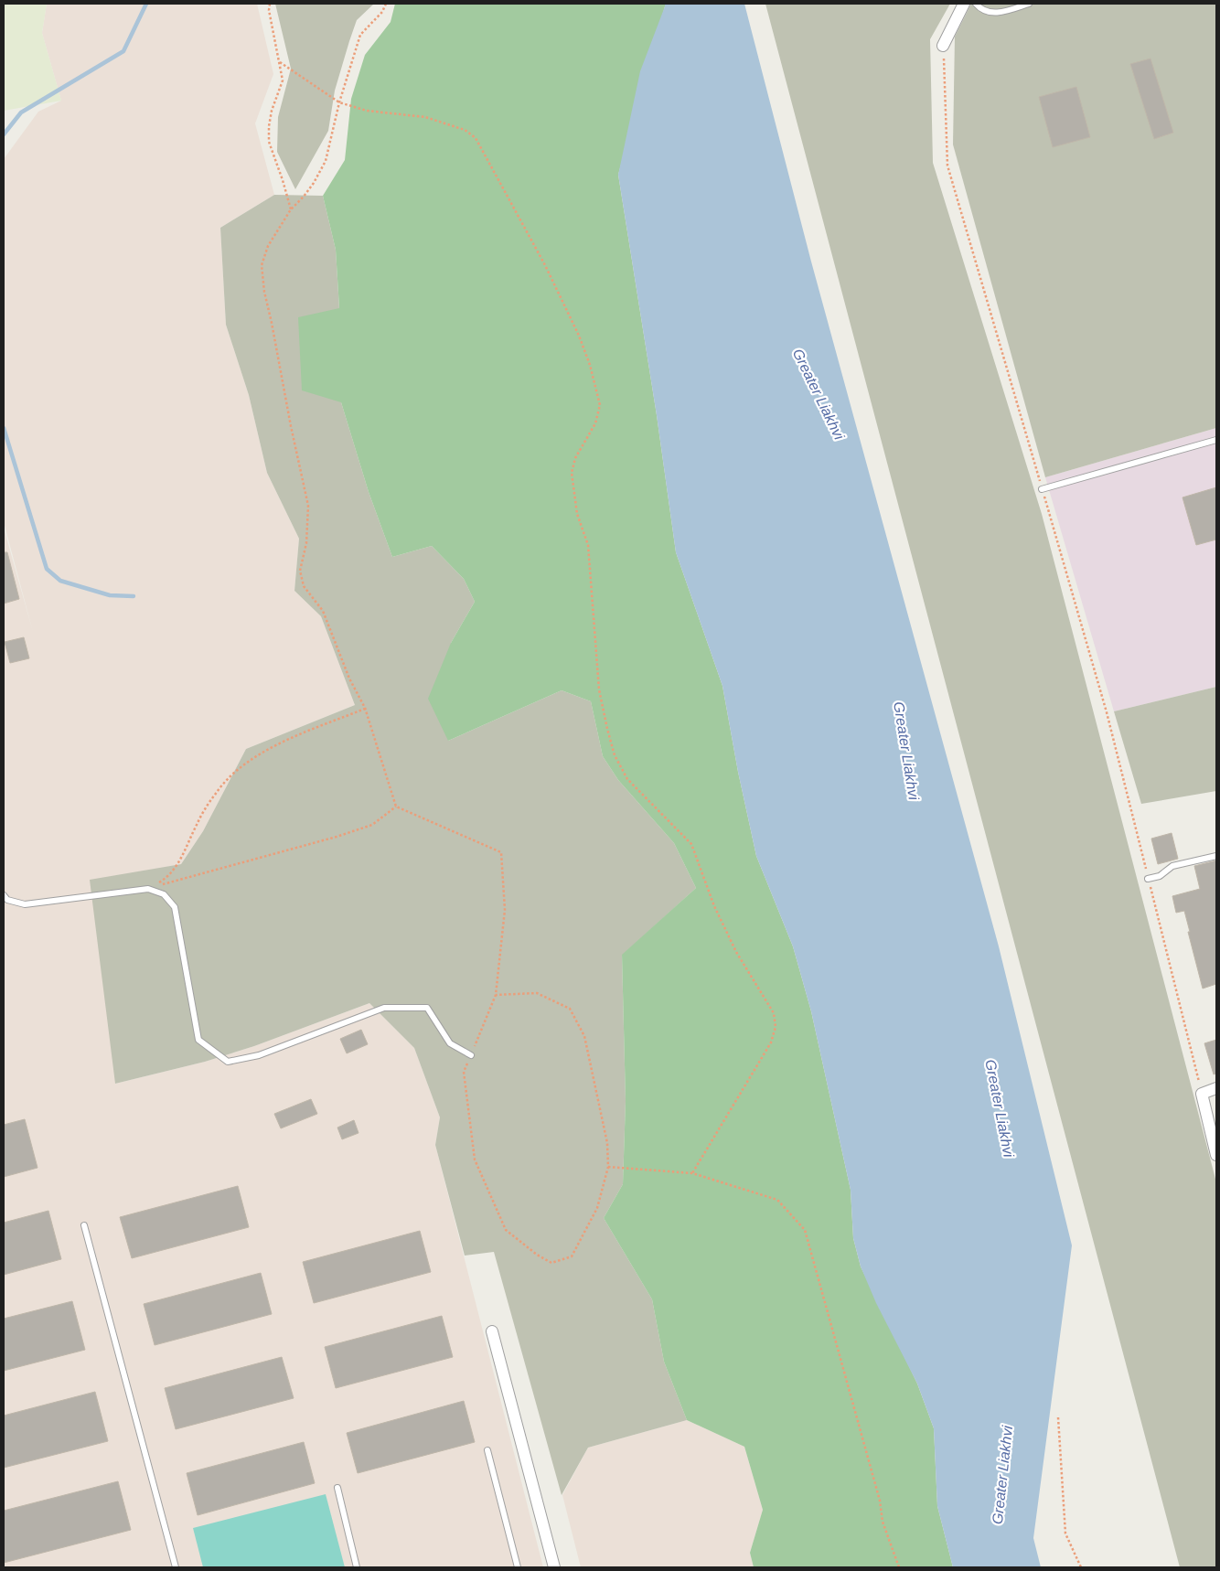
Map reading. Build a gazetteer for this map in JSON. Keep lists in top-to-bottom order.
{
  "water": ["Greater Liakhvi"]
}
